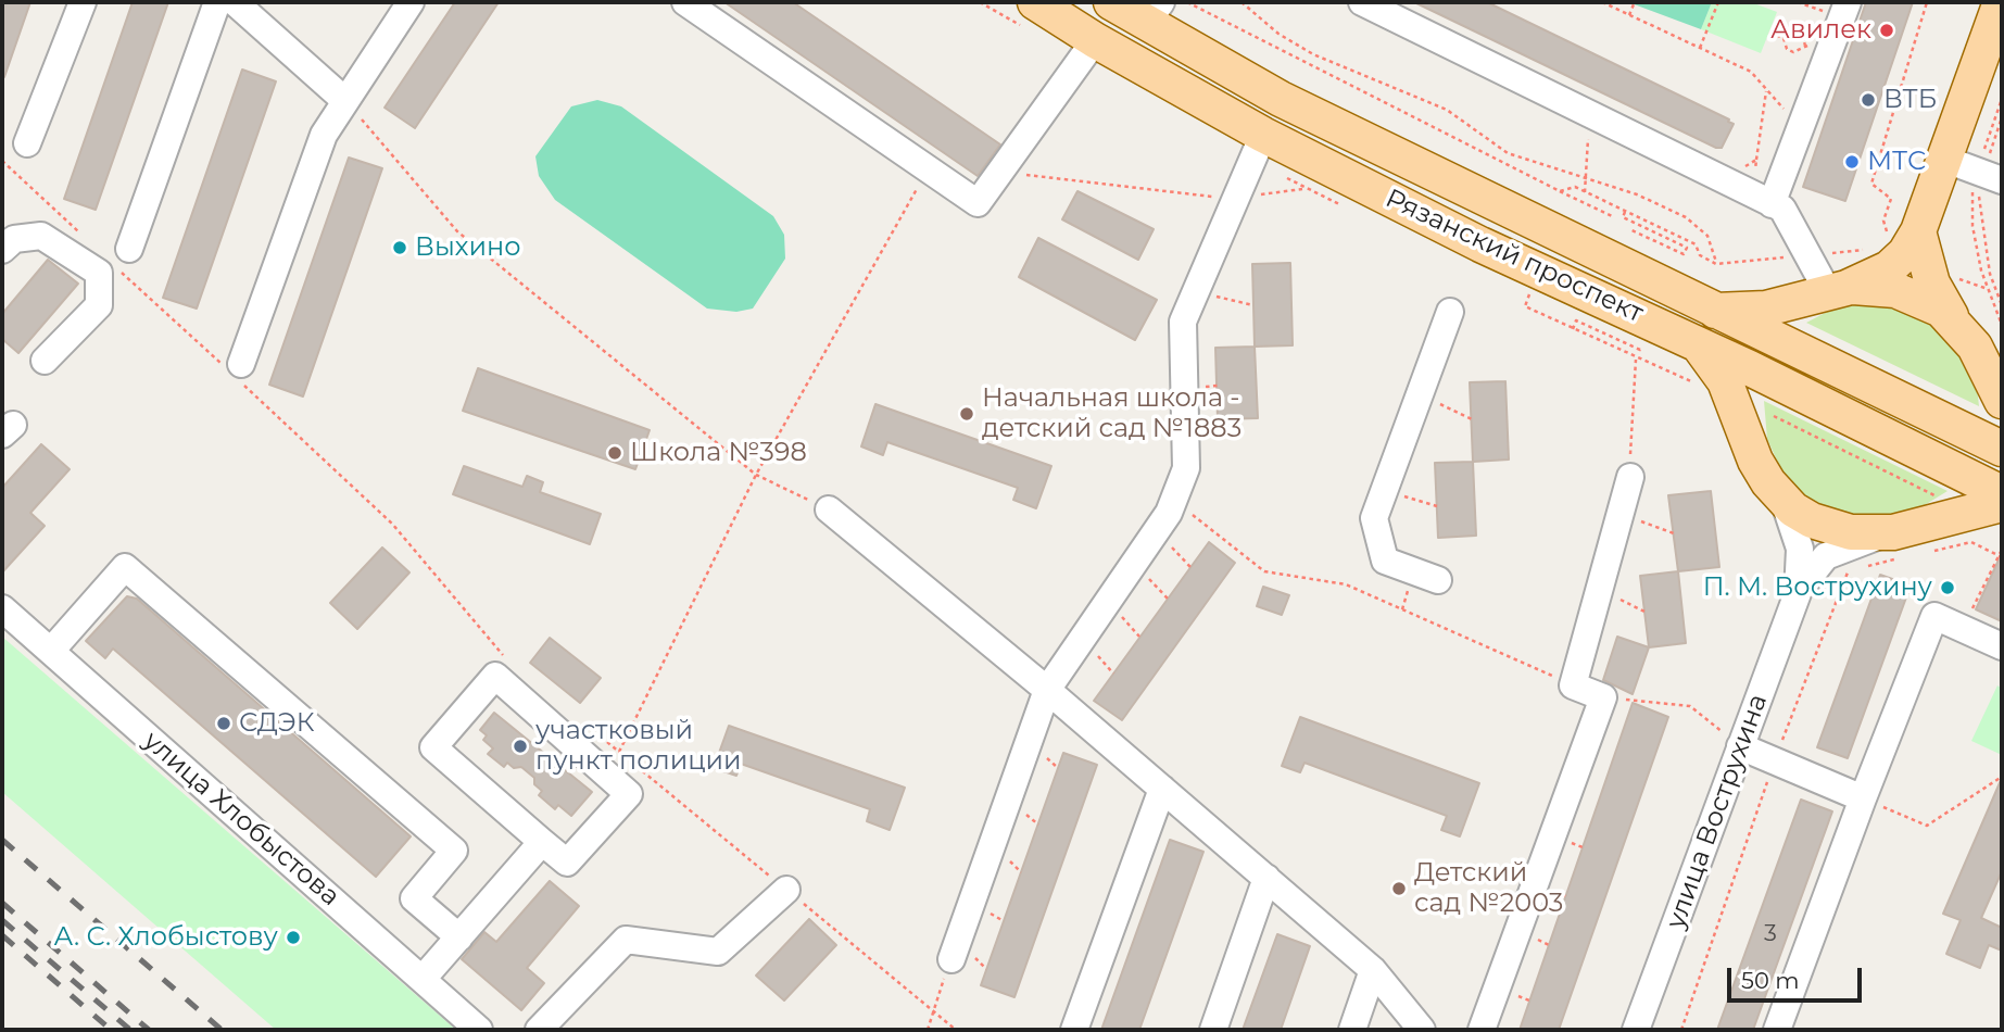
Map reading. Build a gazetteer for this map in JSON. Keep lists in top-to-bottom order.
{
  "streets": {
    "main road": ["Рязанский проспект"],
    "street": ["улица Вострухина", "улица Хлобыстова"]
  },
  "places": [
    "Авилек",
    "ВТБ",
    "МТС",
    "Выхино",
    "Начальная школа - детский сад №1883",
    "Школа №398",
    "П. М. Вострухину",
    "СДЭК",
    "участковый пункт полиции",
    "Детский сад №2003",
    "А. С. Хлобыстову"
  ],
  "house_numbers": ["3"],
  "scale_bar": "50 m"
}
